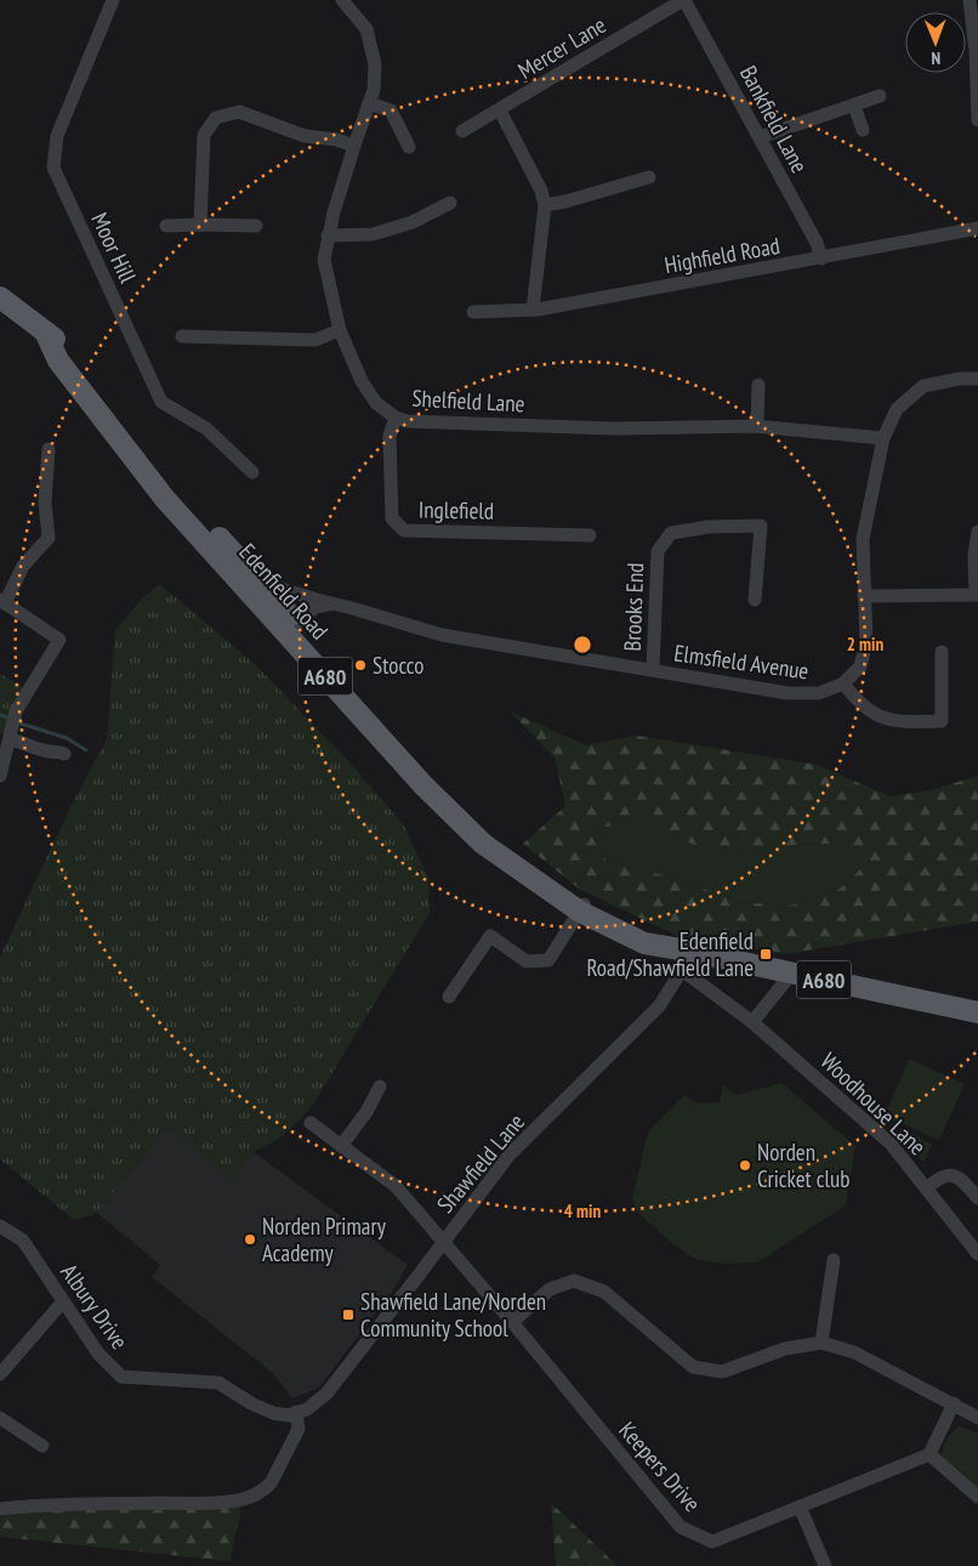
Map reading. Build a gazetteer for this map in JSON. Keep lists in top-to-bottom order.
{
  "streets": {
    "main road": ["Edenfield Road", "A680"],
    "street": [
      "Mercer Lane",
      "Bankfield Lane",
      "Moor Hill",
      "Highfield Road",
      "Shelfield Lane",
      "Inglefield",
      "Brooks End",
      "Elmsfield Avenue",
      "Woodhouse Lane",
      "Shawfield Lane",
      "Albury Drive",
      "Keepers Drive"
    ]
  },
  "crossings": [
    ["Mercer Lane", "Bankfield Lane"],
    ["Bankfield Lane", "Highfield Road"],
    ["Shelfield Lane", "Inglefield"],
    ["Edenfield Road", "Elmsfield Avenue"],
    ["Edenfield Road", "Woodhouse Lane"],
    ["Edenfield Road", "Shawfield Lane"],
    ["Brooks End", "Elmsfield Avenue"],
    ["Woodhouse Lane", "Shawfield Lane"],
    ["Shawfield Lane", "Albury Drive"],
    ["Shawfield Lane", "Keepers Drive"]
  ],
  "places": {
    "other": ["Stocco", "Norden Cricket club", "Norden Primary Academy"],
    "transit": ["Edenfield Road/Shawfield Lane", "Shawfield Lane/Norden Community School"]
  },
  "north": "bottom",
  "rings": ["2 min", "4 min"]
}
